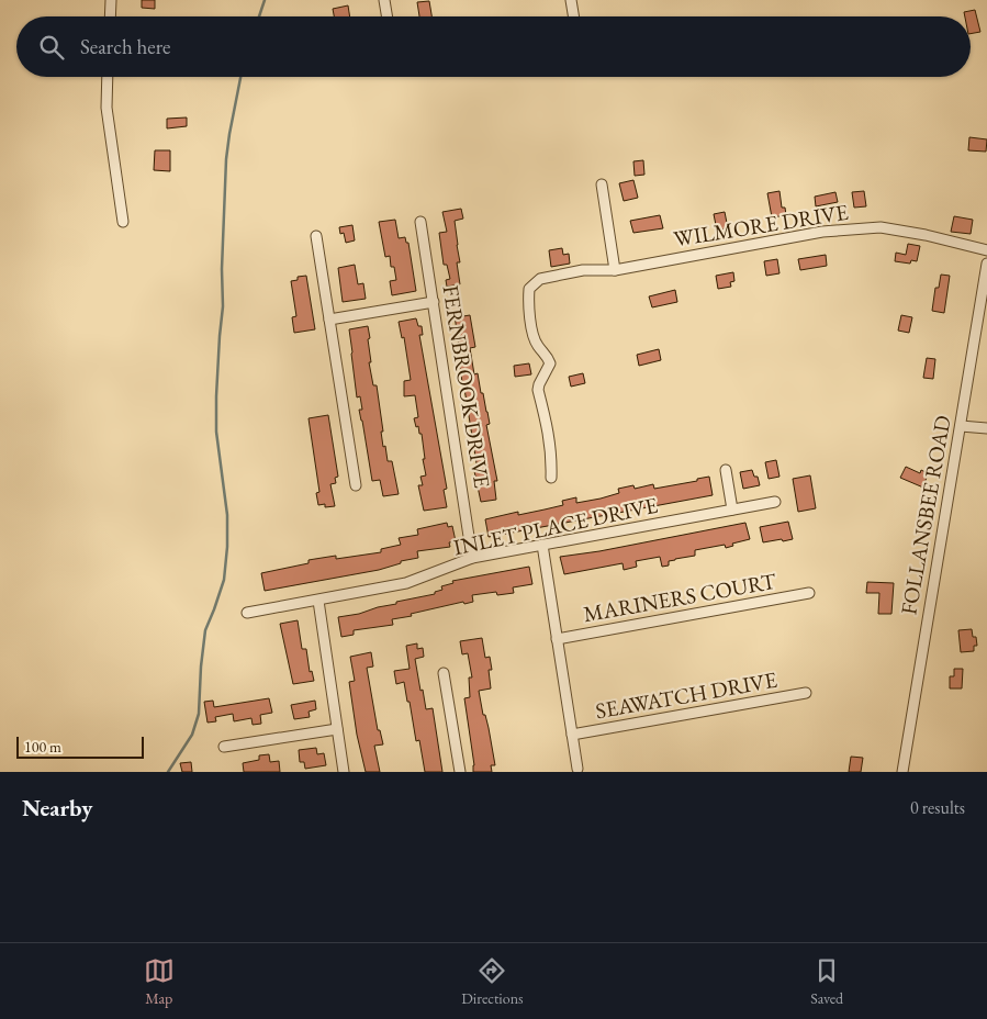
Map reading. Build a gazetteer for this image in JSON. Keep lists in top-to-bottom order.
{
  "streets": {
    "street": [
      "WILMORE DRIVE",
      "FERNBROOK DRIVE",
      "FOLLANSBEE ROAD",
      "INLET PLACE DRIVE",
      "MARINERS COURT",
      "SEAWATCH DRIVE"
    ]
  },
  "crossings": [
    ["FERNBROOK DRIVE", "INLET PLACE DRIVE"]
  ],
  "scale_bar": "100 m",
  "page": {
    "search": "Search here",
    "scale": "100 m",
    "heading": ["Nearby", "0 results"],
    "nav": ["Map", "Directions", "Saved"]
  }
}
